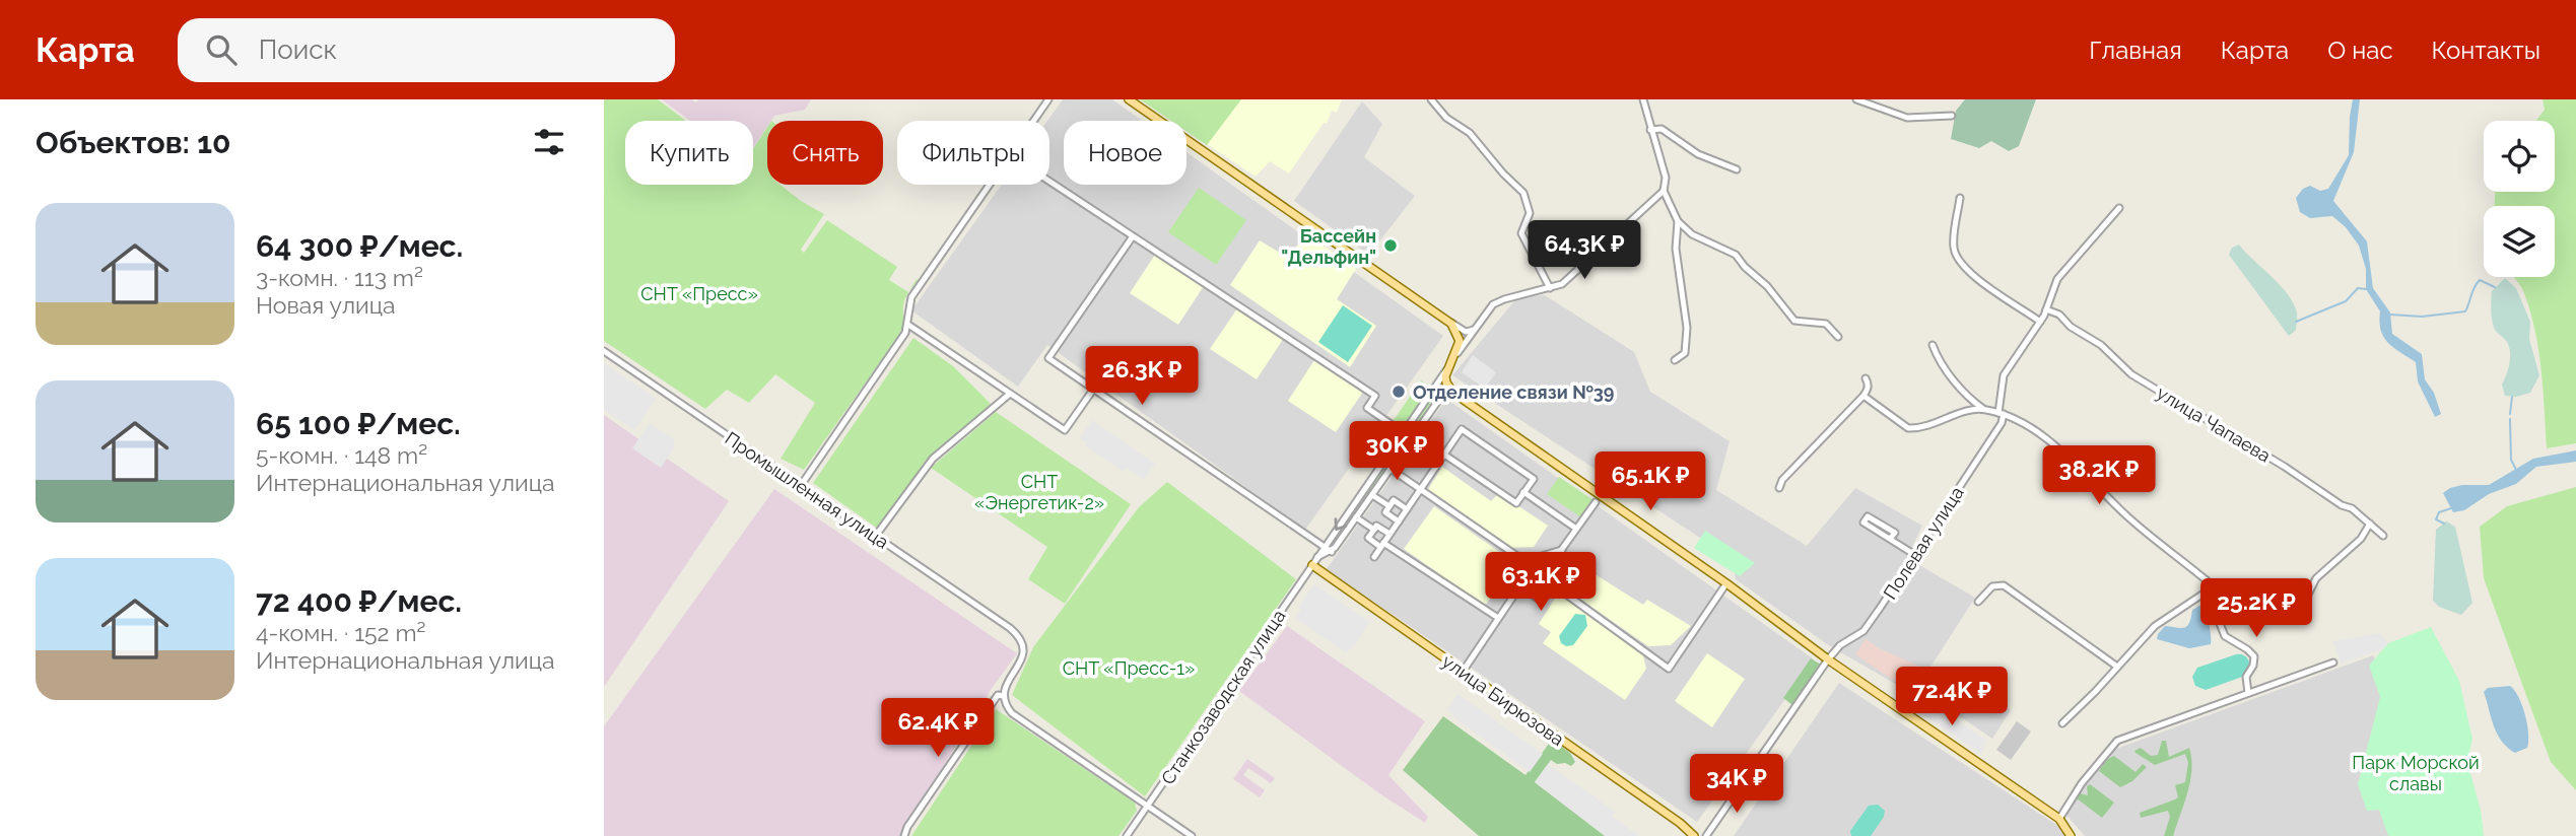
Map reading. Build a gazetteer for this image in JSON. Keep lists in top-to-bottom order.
{
  "streets": {
    "main road": ["улица Бирюзова"],
    "street": [
      "улица Чапаева",
      "Промышленная улица",
      "Полевая улица",
      "Станкозаводская улица"
    ]
  },
  "crossings": [
    ["Станкозаводская улица", "улица Бирюзова"]
  ],
  "parks": [
    "СНТ «Пресс»",
    "СНТ «Энергетик-2»",
    "СНТ «Пресс-1»",
    "Парк Морской славы"
  ],
  "places": ["Бассейн \"Дельфин\"", "Отделение связи №39"],
  "page": {
    "header": "Карта",
    "search": "Поиск",
    "nav": [
      "Главная",
      "Карта",
      "О нас",
      "Контакты"
    ],
    "heading": "Объектов: 10",
    "chip": [
      "Купить",
      "Снять",
      "Фильтры",
      "Новое"
    ],
    "list": [
      {
        "name": "64 300 ₽/мес.",
        "note": "3-комн. · 113 m² · Новая улица"
      },
      {
        "name": "65 100 ₽/мес.",
        "note": "5-комн. · 148 m² · Интернациональная улица"
      },
      {
        "name": "72 400 ₽/мес.",
        "note": "4-комн. · 152 m² · Интернациональная улица"
      }
    ],
    "price": [
      "64.3K ₽",
      "26.3K ₽",
      "30K ₽",
      "38.2K ₽",
      "65.1K ₽",
      "63.1K ₽",
      "25.2K ₽",
      "72.4K ₽",
      "62.4K ₽",
      "34K ₽"
    ]
  }
}
